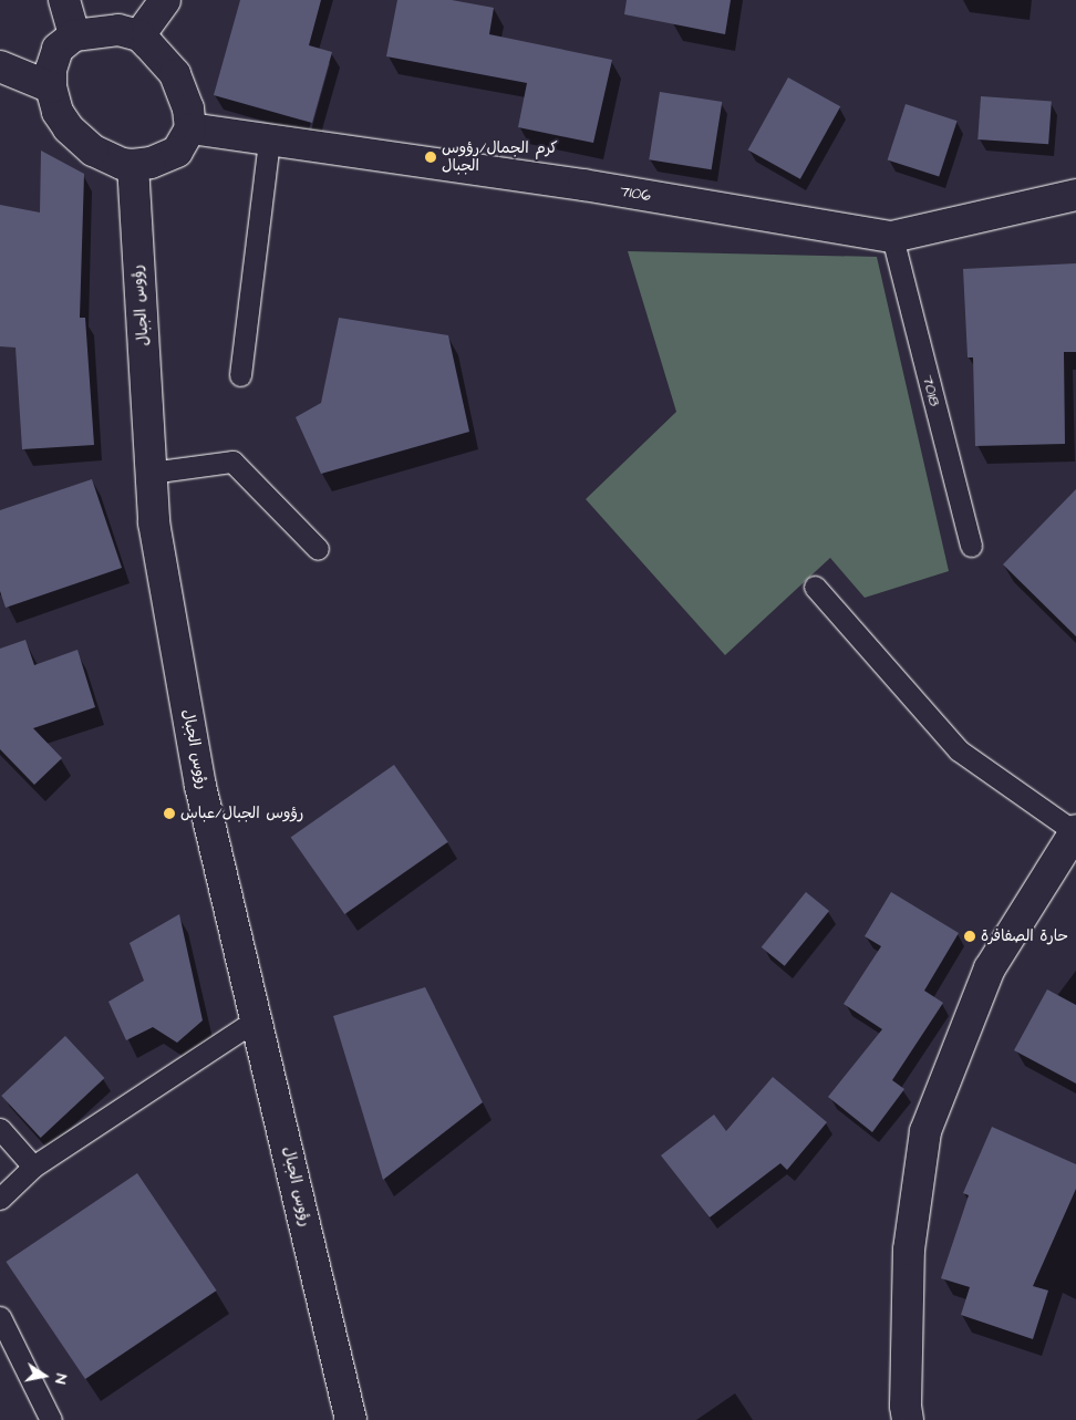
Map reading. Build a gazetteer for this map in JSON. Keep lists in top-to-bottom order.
{
  "streets": {
    "street": ["7106", "رؤوس الجبال"],
    "lane": ["7018"]
  },
  "crossings": [
    ["7106", "رؤوس الجبال"],
    ["7106", "7018"]
  ],
  "places": ["كرم الجمال/رؤوس الجبال", "رؤوس الجبال/عباس", "حارة الصفافرة"],
  "north": "right"
}
